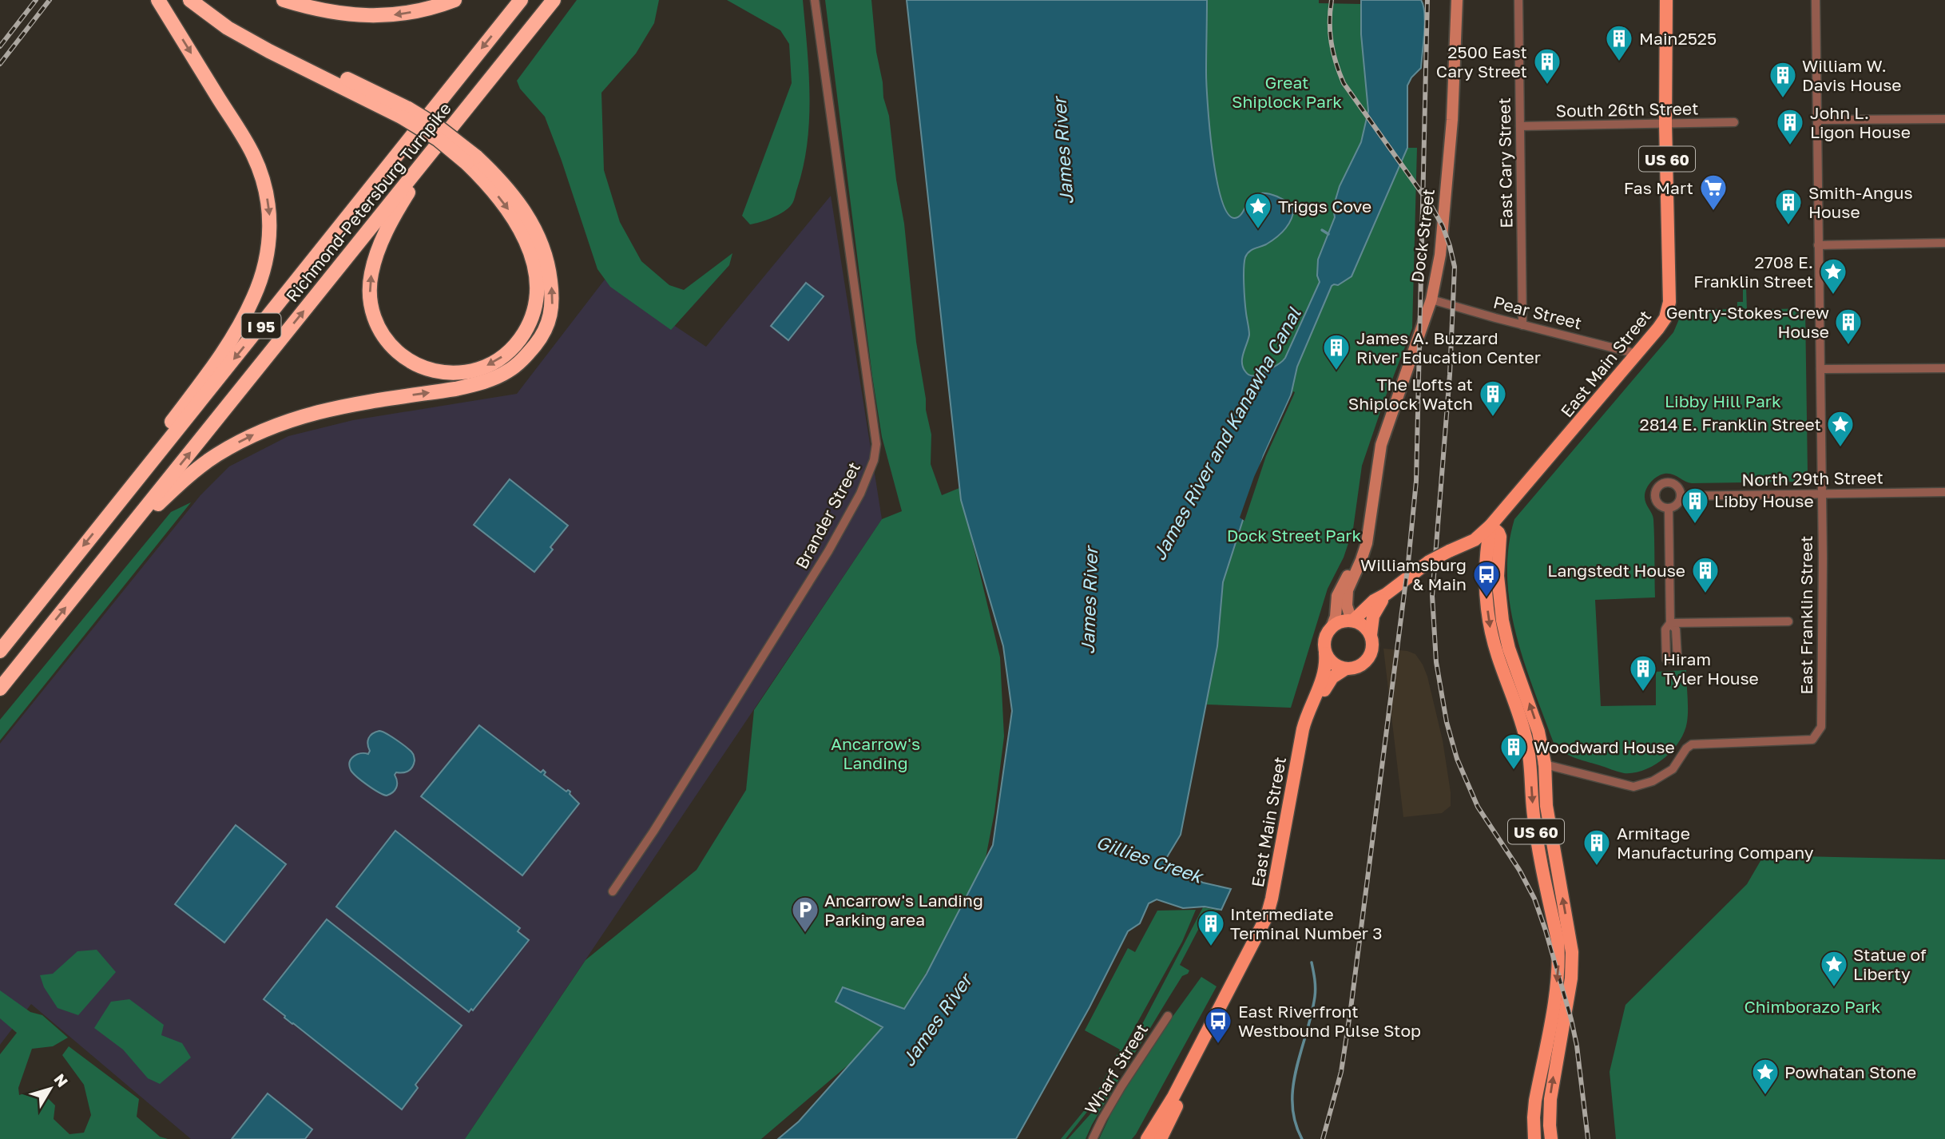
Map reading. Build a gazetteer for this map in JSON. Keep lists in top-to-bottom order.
{
  "streets": {
    "highway": ["Richmond-Petersburg Turnpike", "I 95"],
    "main road": ["US 60", "Dock Street", "East Main Street"],
    "street": [
      "South 26th Street",
      "East Cary Street",
      "Pear Street",
      "North 29th Street",
      "Brander Street",
      "East Franklin Street",
      "Wharf Street"
    ]
  },
  "crossings": [
    ["South 26th Street", "East Cary Street"],
    ["South 26th Street", "East Main Street"],
    ["US 60", "East Main Street"],
    ["US 60", "East Franklin Street"],
    ["East Cary Street", "Pear Street"],
    ["Dock Street", "Pear Street"],
    ["Dock Street", "East Main Street"],
    ["Pear Street", "East Main Street"],
    ["North 29th Street", "East Franklin Street"]
  ],
  "water": ["James River", "James River and Kanawha Canal", "Gillies Creek"],
  "parks": [
    "Great Shiplock Park",
    "Libby Hill Park",
    "Dock Street Park",
    "Ancarrow's Landing",
    "Chimborazo Park"
  ],
  "places": {
    "building": [
      "Main2525",
      "2500 East Cary Street",
      "William W. Davis House",
      "John L. Ligon House",
      "Smith-Angus House",
      "Gentry-Stokes-Crew House",
      "James A. Buzzard River Education Center",
      "The Lofts at Shiplock Watch",
      "Libby House",
      "Langstedt House",
      "Hiram Tyler House",
      "Woodward House",
      "Armitage Manufacturing Company",
      "Intermediate Terminal Number 3"
    ],
    "supermarket": ["Fas Mart"],
    "place": [
      "Triggs Cove",
      "2708 E. Franklin Street",
      "2814 E. Franklin Street",
      "Statue of Liberty",
      "Powhatan Stone"
    ],
    "bus stop": ["Williamsburg & Main", "East Riverfront Westbound Pulse Stop"],
    "parking": ["Ancarrow's Landing Parking area"]
  },
  "north": "top right"
}
